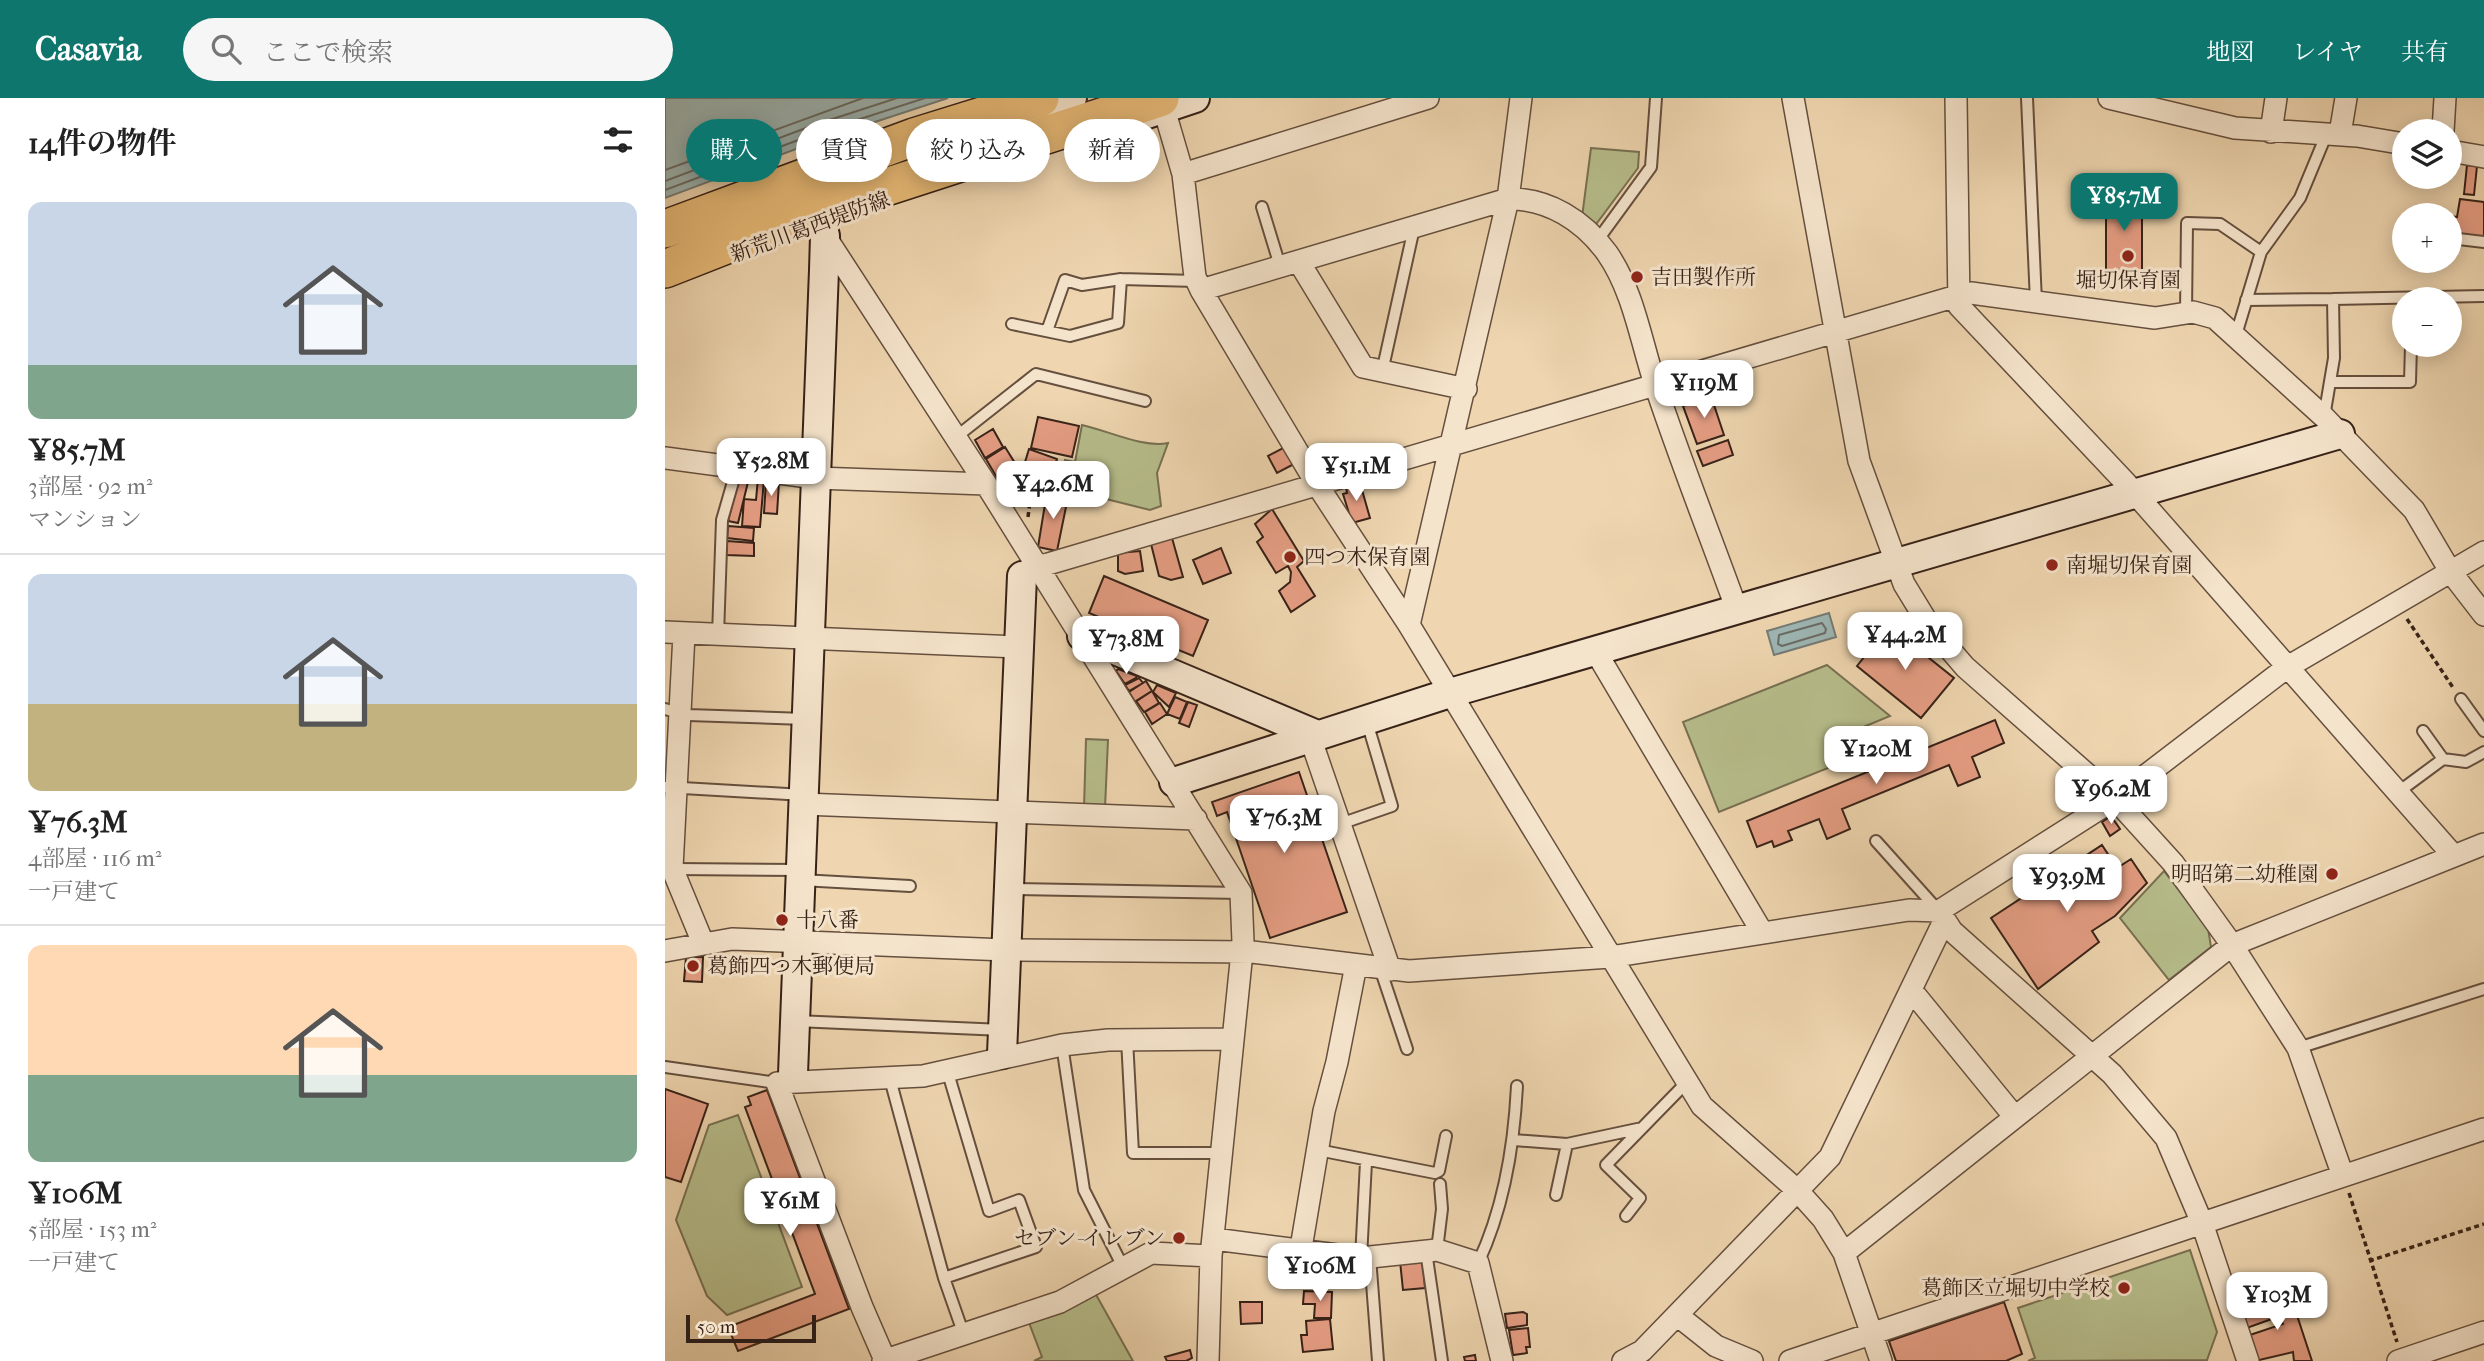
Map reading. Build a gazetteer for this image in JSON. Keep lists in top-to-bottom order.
{
  "streets": {
    "street": ["新荒川葛西堤防線"]
  },
  "places": [
    "堀切保育園",
    "吉田製作所",
    "四つ木保育園",
    "南堀切保育園",
    "明昭第二幼稚園",
    "十八番",
    "葛飾四つ木郵便局",
    "セブン-イレブン",
    "葛飾区立堀切中学校"
  ],
  "scale_bar": "50 m",
  "page": {
    "header": "Casavia",
    "search": "ここで検索",
    "nav": ["地図", "レイヤ", "共有"],
    "heading": "14件の物件",
    "map_buttons": ["+", "−"],
    "chip": [
      "購入",
      "賃貸",
      "絞り込み",
      "新着"
    ],
    "price": [
      "¥85.7M",
      "¥119M",
      "¥52.8M",
      "¥51.1M",
      "¥42.6M",
      "¥44.2M",
      "¥73.8M",
      "¥120M",
      "¥96.2M",
      "¥76.3M",
      "¥93.9M",
      "¥61M",
      "¥106M",
      "¥103M"
    ],
    "list": [
      {
        "name": "¥85.7M",
        "note": "3部屋 · 92 m² · マンション"
      },
      {
        "name": "¥76.3M",
        "note": "4部屋 · 116 m² · 一戸建て"
      },
      {
        "name": "¥106M",
        "note": "5部屋 · 153 m² · 一戸建て"
      }
    ],
    "scale": "50 m"
  }
}
